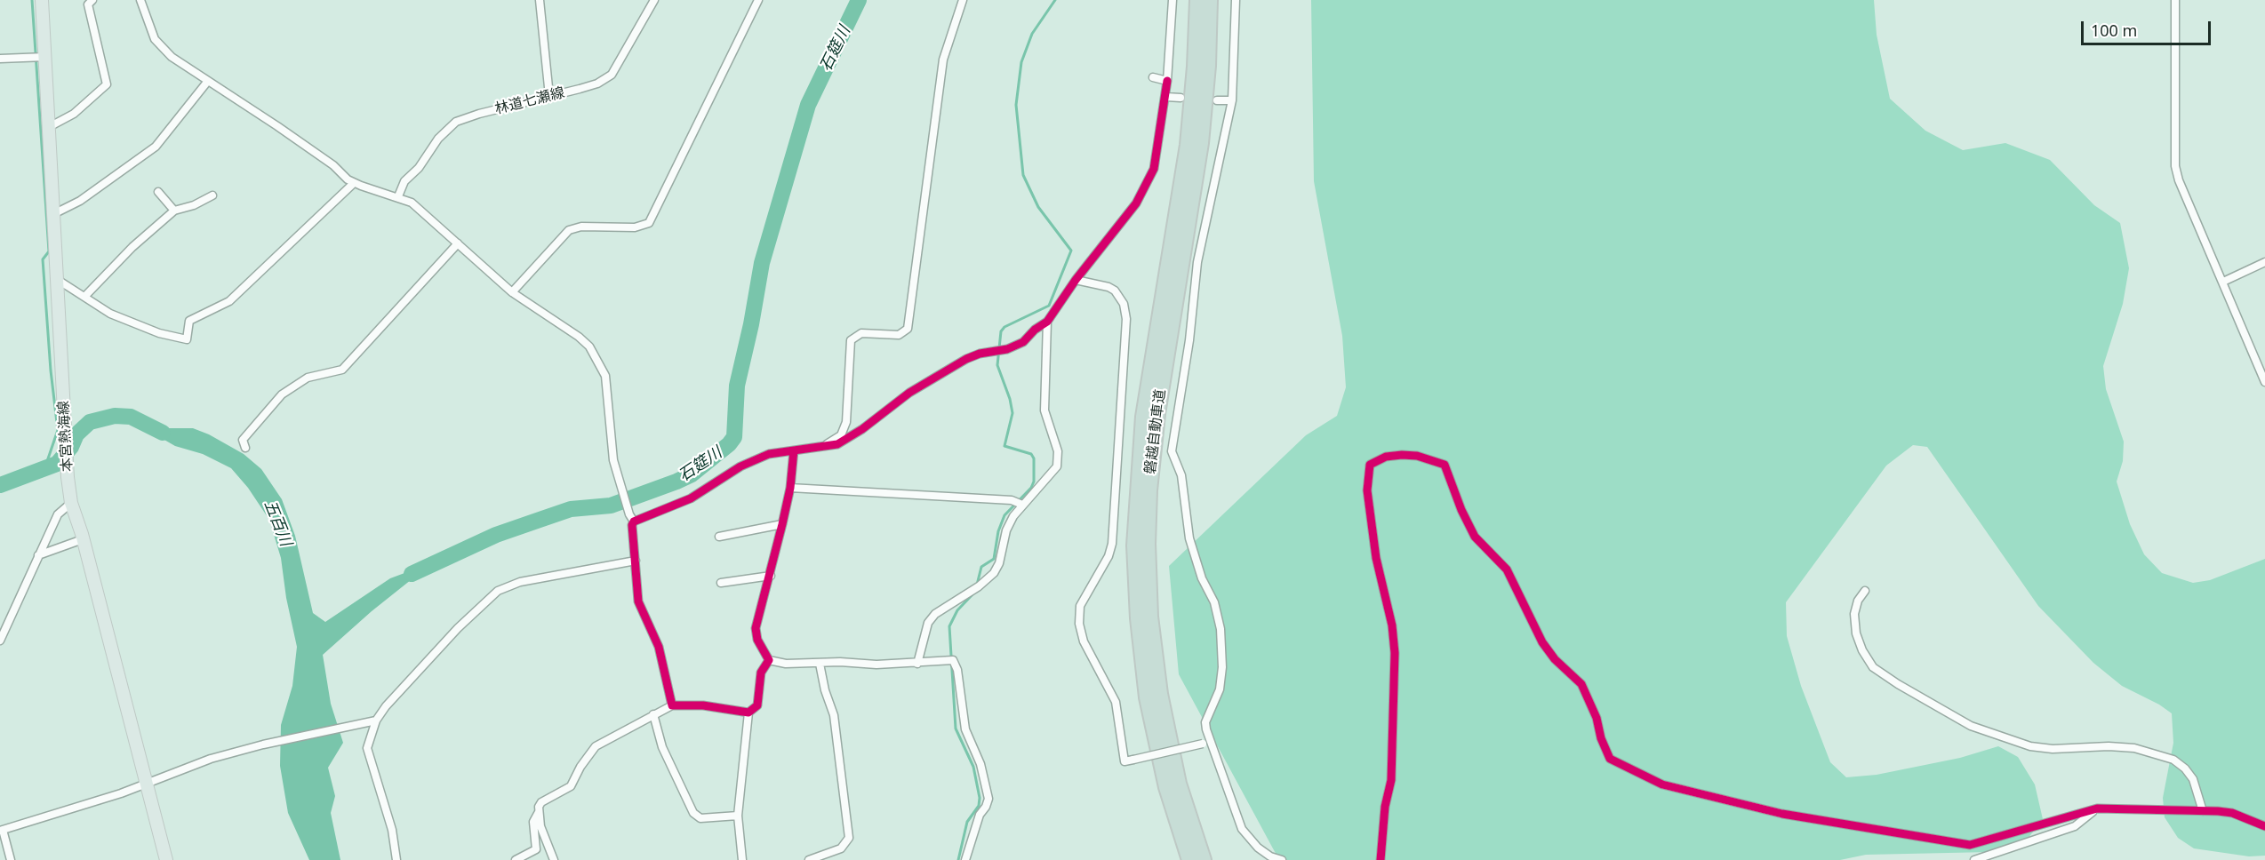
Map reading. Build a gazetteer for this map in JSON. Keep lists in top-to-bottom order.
{
  "streets": {
    "highway": ["磐越自動車道"],
    "main road": ["本宮熱海線"],
    "street": ["林道七瀬線"]
  },
  "water": ["石筵川", "五百川"],
  "scale_bar": "100 m"
}
